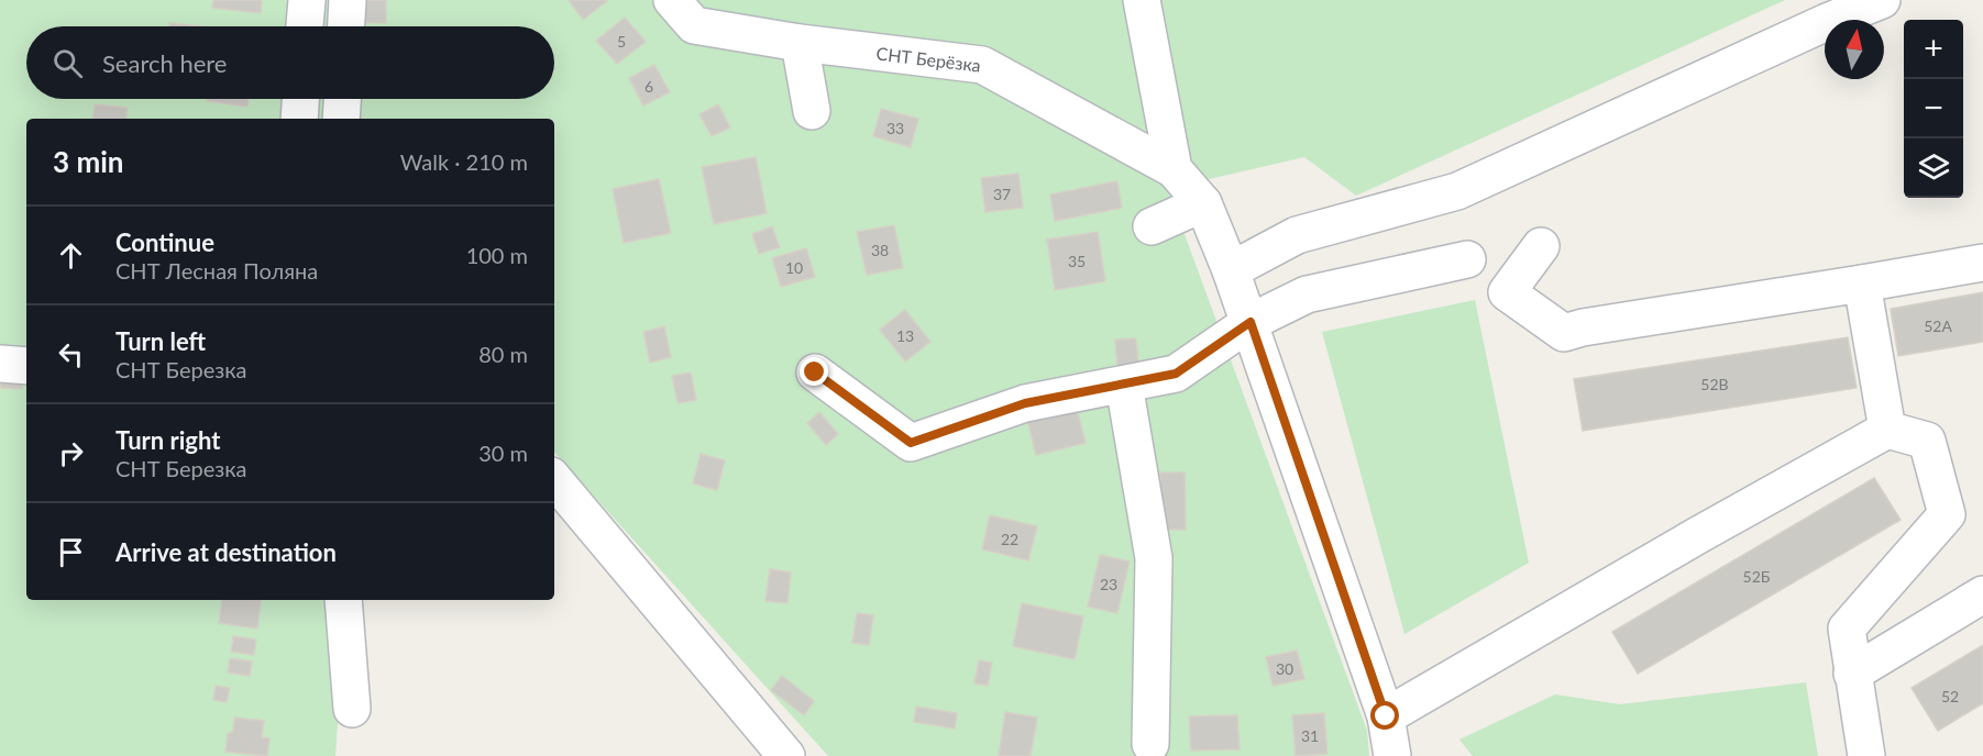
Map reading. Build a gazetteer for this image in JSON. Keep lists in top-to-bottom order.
{
  "streets": {
    "street": ["СНТ Берёзка"]
  },
  "house_numbers": [
    "5",
    "6",
    "33",
    "37",
    "38",
    "35",
    "10",
    "52А",
    "13",
    "52В",
    "22",
    "52Б",
    "23",
    "30",
    "52",
    "31"
  ],
  "north": "top",
  "page": {
    "map_buttons": ["+", "−"],
    "search": "Search here",
    "heading": ["3 min", "Walk · 210 m"],
    "list": [
      ["Continue", "СНТ Лесная Поляна", "100 m"],
      ["Turn left", "СНТ Березка", "80 m"],
      ["Turn right", "СНТ Березка", "30 m"],
      "Arrive at destination"
    ]
  }
}
